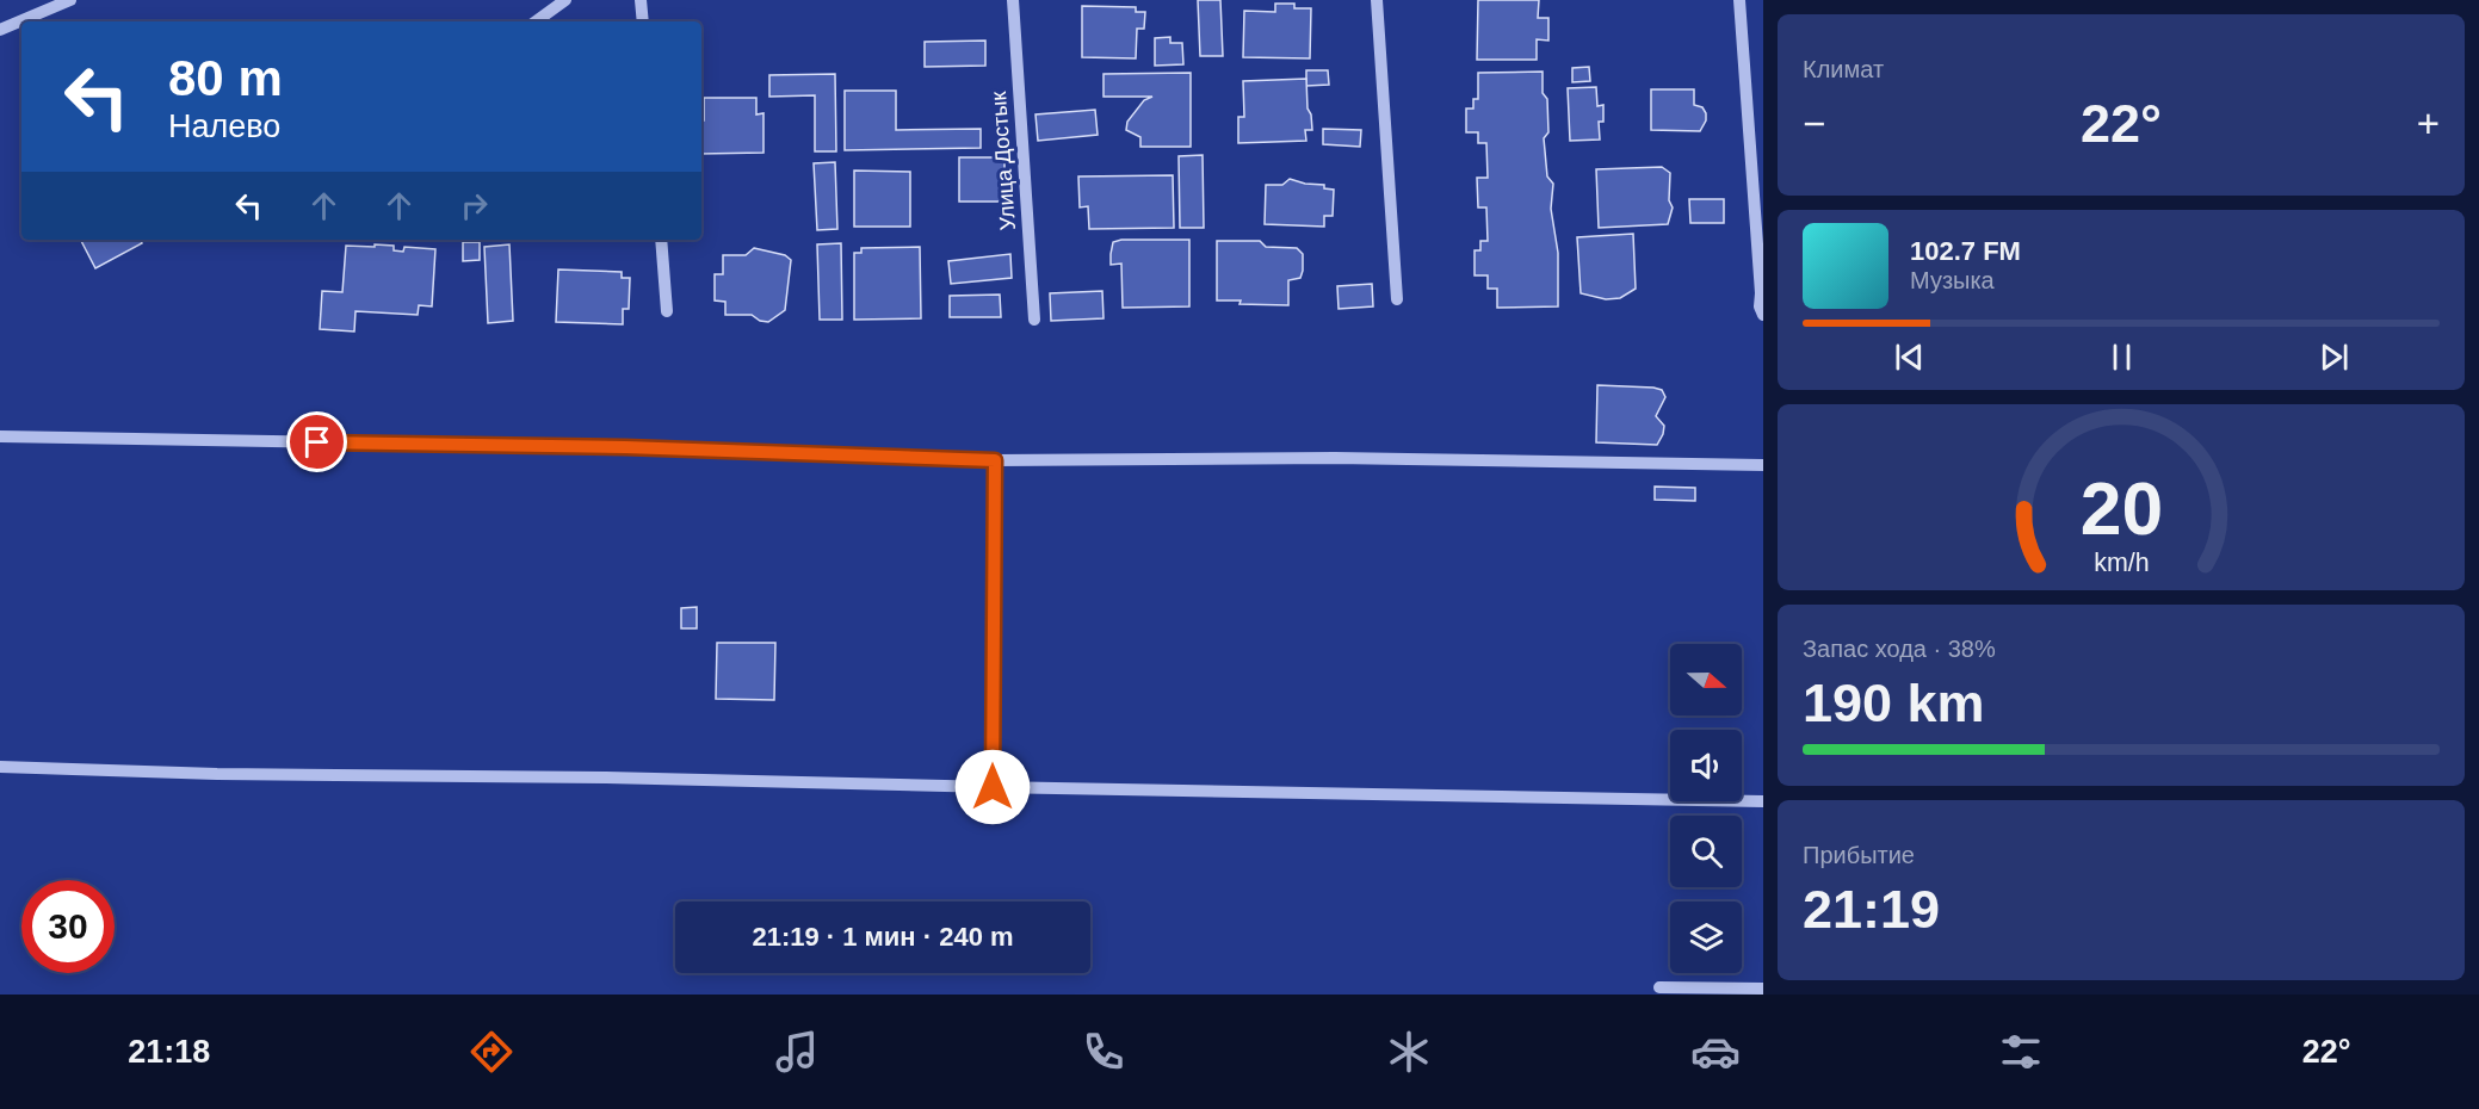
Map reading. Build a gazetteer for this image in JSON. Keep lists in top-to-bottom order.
{
  "streets": {
    "street": ["Улица Достык"]
  },
  "north": "right",
  "page": {
    "tile": [
      "Климат",
      ["Запас хода · 38%", "190 km"],
      ["Прибытие", "21:19"]
    ],
    "turn": ["80 m", "Налево"],
    "heat": ["−", "22°", "+"],
    "song": ["102.7 FM", "Музыка"],
    "limit": "30",
    "trip": "21:19 · 1 мин · 240 m",
    "tabs": ["21:18", "22°"],
    "gauge": ["20", "km/h"]
  }
}
